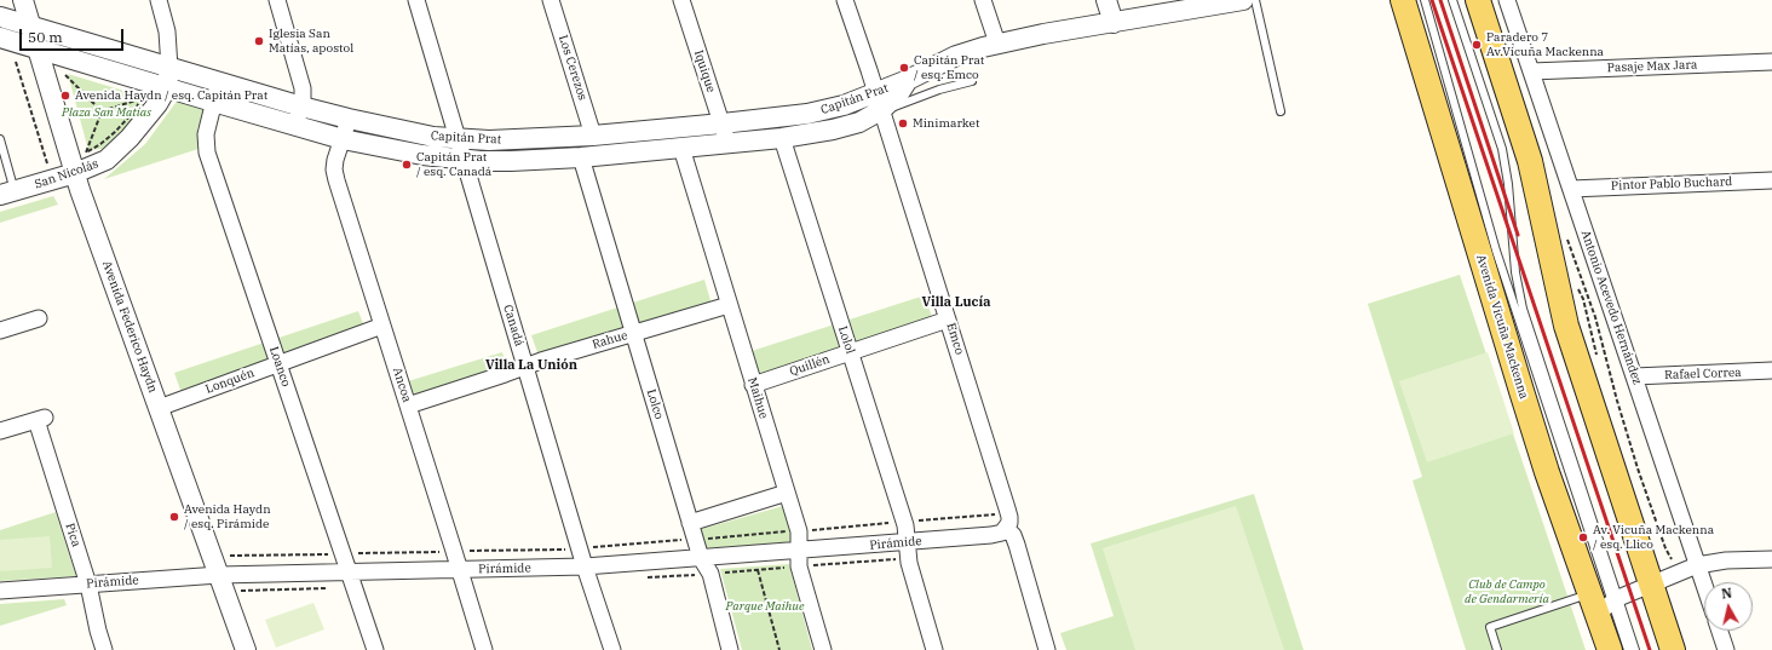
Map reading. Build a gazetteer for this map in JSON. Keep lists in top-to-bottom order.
{
  "streets": {
    "main road": ["Avenida Vicuña Mackenna"],
    "street": [
      "Pasaje Max Jara",
      "Los Cerezos",
      "Iquique",
      "Capitán Prat",
      "San Nicolás",
      "Pintor Pablo Buchard",
      "Antonio Acevedo Hernández",
      "Canadá",
      "Avenida Federico Haydn",
      "Emco",
      "Rahue",
      "Lolol",
      "Quillén",
      "Loanco",
      "Rafael Correa",
      "Lonquén",
      "Ancoa",
      "Maihue",
      "Lolco",
      "Pica",
      "Pirámide"
    ]
  },
  "crossings": [
    ["Pasaje Max Jara", "Antonio Acevedo Hernández"],
    ["Los Cerezos", "Capitán Prat"],
    ["Iquique", "Capitán Prat"],
    ["Capitán Prat", "San Nicolás"],
    ["Capitán Prat", "Canadá"],
    ["Capitán Prat", "Avenida Federico Haydn"],
    ["Capitán Prat", "Emco"],
    ["Capitán Prat", "Lolol"],
    ["Capitán Prat", "Loanco"],
    ["Capitán Prat", "Ancoa"],
    ["Capitán Prat", "Maihue"],
    ["Capitán Prat", "Lolco"],
    ["San Nicolás", "Avenida Federico Haydn"],
    ["Pintor Pablo Buchard", "Antonio Acevedo Hernández"],
    ["Antonio Acevedo Hernández", "Rafael Correa"],
    ["Canadá", "Rahue"],
    ["Canadá", "Pirámide"],
    ["Avenida Federico Haydn", "Lonquén"],
    ["Avenida Federico Haydn", "Pirámide"],
    ["Emco", "Quillén"],
    ["Emco", "Pirámide"],
    ["Rahue", "Ancoa"],
    ["Rahue", "Maihue"],
    ["Rahue", "Lolco"],
    ["Lolol", "Quillén"],
    ["Lolol", "Pirámide"],
    ["Quillén", "Maihue"],
    ["Loanco", "Lonquén"],
    ["Loanco", "Pirámide"],
    ["Lonquén", "Ancoa"],
    ["Ancoa", "Pirámide"],
    ["Maihue", "Pirámide"],
    ["Lolco", "Pirámide"],
    ["Pica", "Pirámide"]
  ],
  "districts": ["Villa Lucía", "Villa La Unión"],
  "parks": ["Plaza San Matías", "Club de Campo de Gendarmería", "Parque Maihue"],
  "places": [
    "Iglesia San Matías, apostol",
    "Paradero 7 Av.Vicuña Mackenna",
    "Capitán Prat / esq. Emco",
    "Avenida Haydn / esq. Capitán Prat",
    "Minimarket",
    "Capitán Prat / esq. Canadá",
    "Avenida Haydn / esq. Pirámide",
    "Av. Vicuña Mackenna / esq. Llico"
  ],
  "scale_bar": "50 m",
  "north": "top"
}
